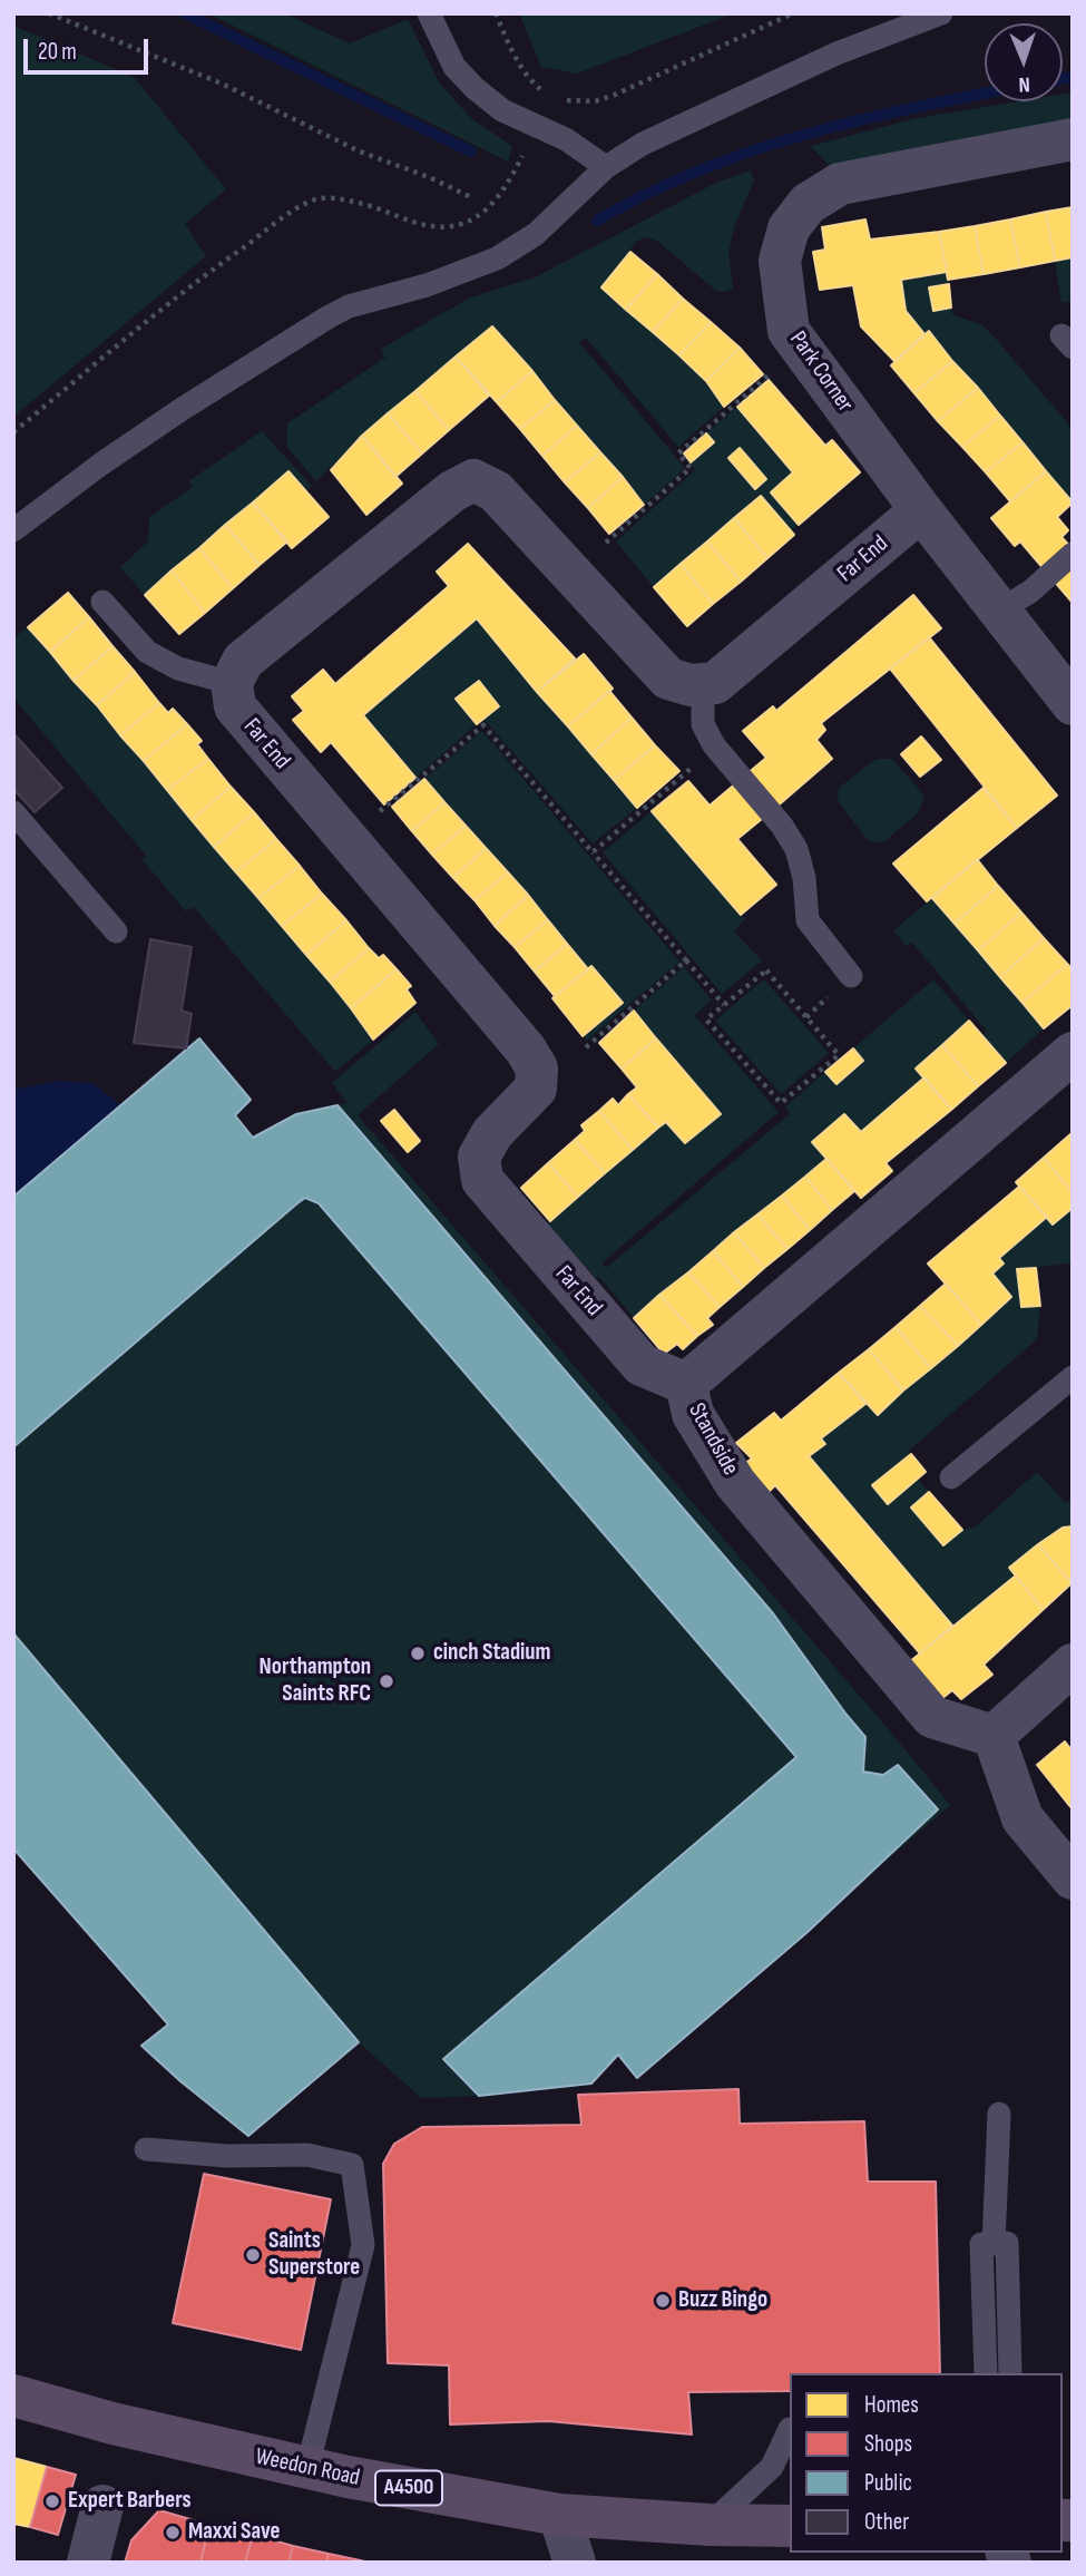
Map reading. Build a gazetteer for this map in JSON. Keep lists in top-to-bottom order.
{
  "streets": {
    "main road": ["Weedon Road", "A4500"],
    "street": ["Park Corner", "Far End", "Standside"]
  },
  "crossings": [
    ["Park Corner", "Far End"],
    ["Far End", "Standside"]
  ],
  "places": [
    "cinch Stadium",
    "Northampton Saints RFC",
    "Saints Superstore",
    "Buzz Bingo",
    "Expert Barbers",
    "Maxxi Save"
  ],
  "legend": [
    "Homes",
    "Shops",
    "Public",
    "Other"
  ],
  "scale_bar": "20 m",
  "north": "bottom"
}
